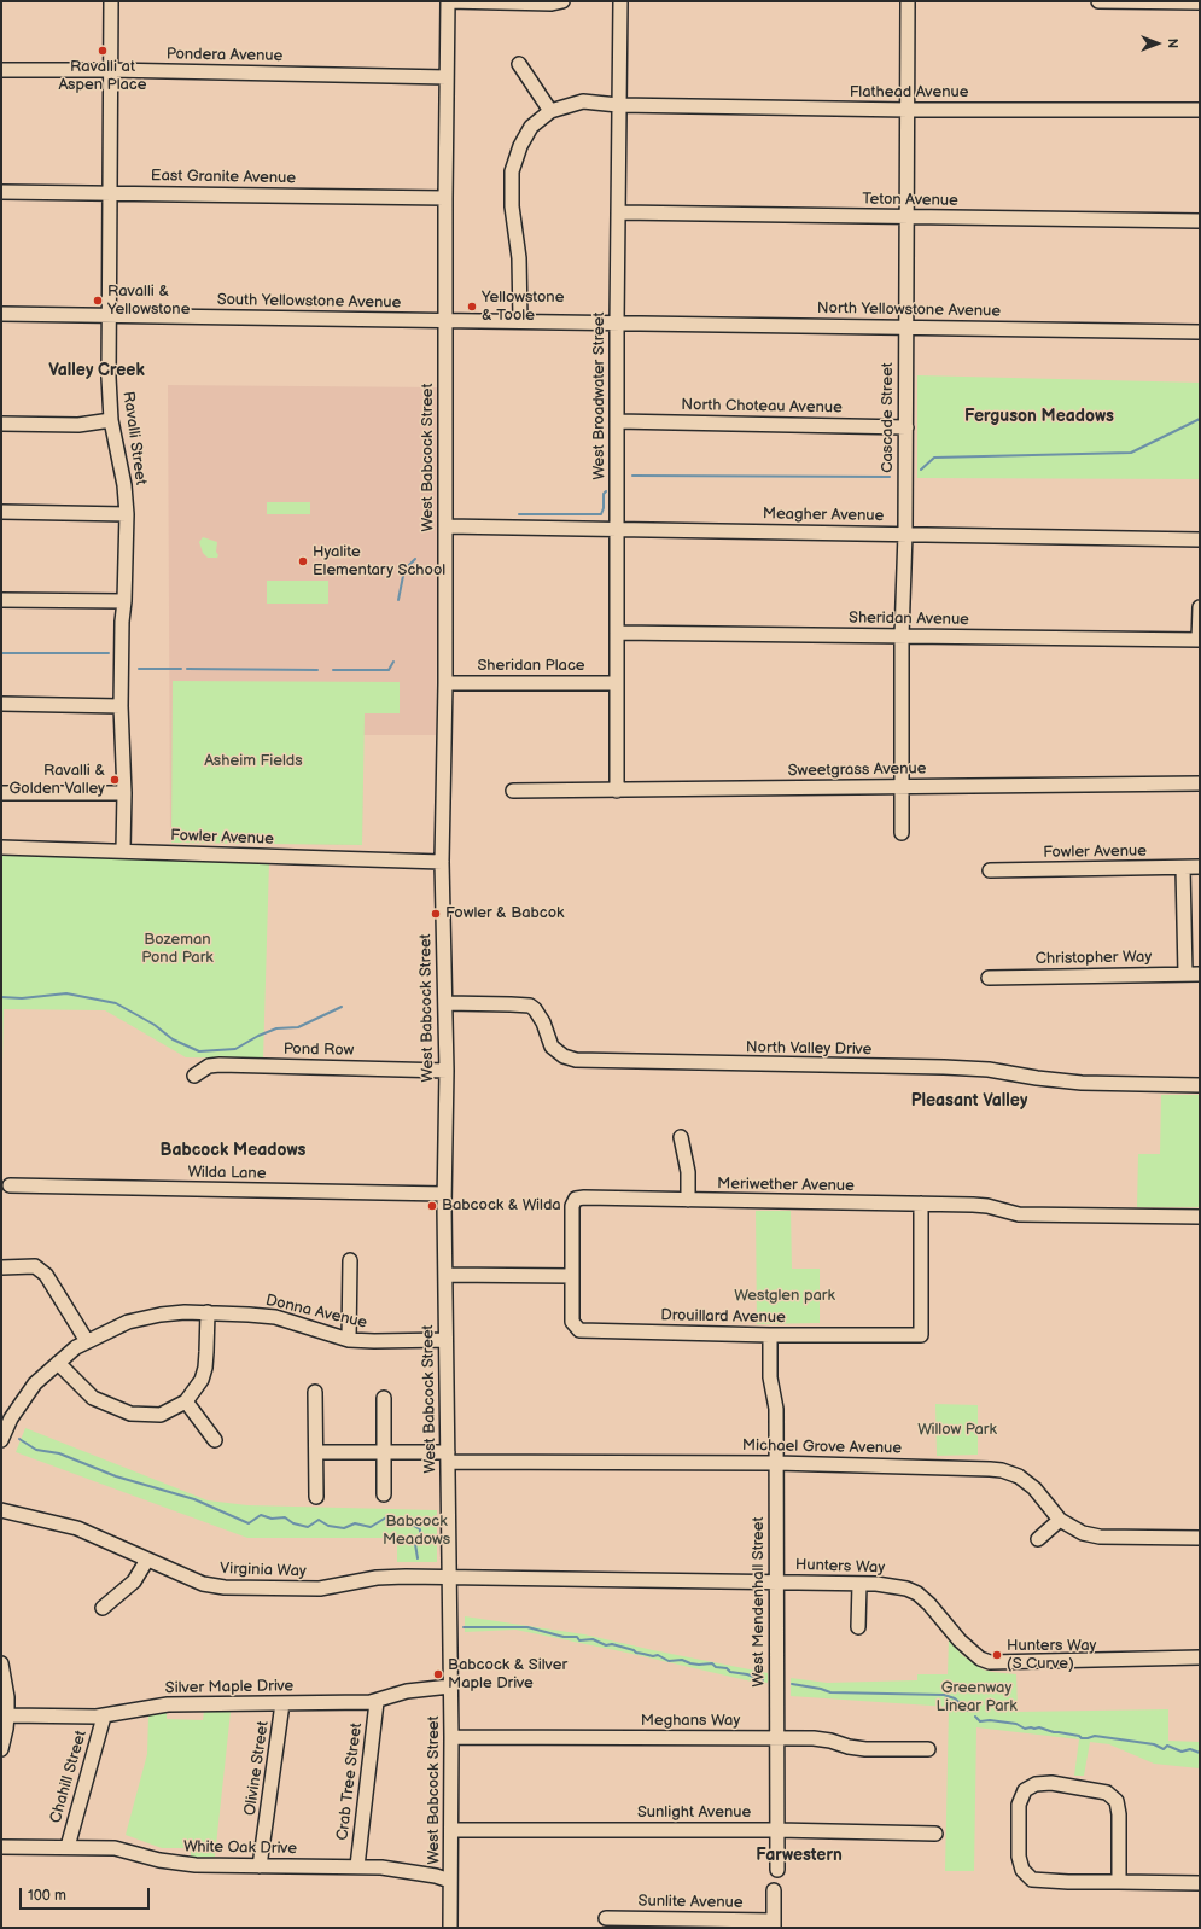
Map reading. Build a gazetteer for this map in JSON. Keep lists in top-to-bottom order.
{
  "streets": {
    "street": [
      "Pondera Avenue",
      "Flathead Avenue",
      "East Granite Avenue",
      "Teton Avenue",
      "South Yellowstone Avenue",
      "North Yellowstone Avenue",
      "West Broadwater Street",
      "North Choteau Avenue",
      "Cascade Street",
      "Ravalli Street",
      "West Babcock Street",
      "Meagher Avenue",
      "Sheridan Avenue",
      "Sheridan Place",
      "Sweetgrass Avenue",
      "Fowler Avenue",
      "Christopher Way",
      "North Valley Drive",
      "Pond Row",
      "Wilda Lane",
      "Meriwether Avenue",
      "Donna Avenue",
      "Drouillard Avenue",
      "Michael Grove Avenue",
      "Hunters Way",
      "Virginia Way",
      "West Mendenhall Street",
      "Silver Maple Drive",
      "Meghans Way",
      "Olivine Street",
      "Chahill Street",
      "Crab Tree Street",
      "Sunlight Avenue",
      "White Oak Drive",
      "Sunlite Avenue"
    ]
  },
  "crossings": [
    ["Pondera Avenue", "Ravalli Street"],
    ["Pondera Avenue", "West Babcock Street"],
    ["Flathead Avenue", "West Broadwater Street"],
    ["Flathead Avenue", "Cascade Street"],
    ["East Granite Avenue", "Ravalli Street"],
    ["East Granite Avenue", "West Babcock Street"],
    ["Teton Avenue", "West Broadwater Street"],
    ["Teton Avenue", "Cascade Street"],
    ["South Yellowstone Avenue", "North Yellowstone Avenue"],
    ["South Yellowstone Avenue", "West Broadwater Street"],
    ["South Yellowstone Avenue", "Ravalli Street"],
    ["South Yellowstone Avenue", "West Babcock Street"],
    ["North Yellowstone Avenue", "West Broadwater Street"],
    ["North Yellowstone Avenue", "Cascade Street"],
    ["West Broadwater Street", "North Choteau Avenue"],
    ["West Broadwater Street", "Meagher Avenue"],
    ["West Broadwater Street", "Sheridan Avenue"],
    ["West Broadwater Street", "Sheridan Place"],
    ["West Broadwater Street", "Sweetgrass Avenue"],
    ["North Choteau Avenue", "Cascade Street"],
    ["Cascade Street", "Meagher Avenue"],
    ["Cascade Street", "Sheridan Avenue"],
    ["Cascade Street", "Sweetgrass Avenue"],
    ["Ravalli Street", "Fowler Avenue"],
    ["West Babcock Street", "Meagher Avenue"],
    ["West Babcock Street", "Sheridan Place"],
    ["West Babcock Street", "Fowler Avenue"],
    ["West Babcock Street", "North Valley Drive"],
    ["West Babcock Street", "Pond Row"],
    ["West Babcock Street", "Wilda Lane"],
    ["West Babcock Street", "Donna Avenue"],
    ["West Babcock Street", "Michael Grove Avenue"],
    ["West Babcock Street", "Hunters Way"],
    ["West Babcock Street", "Virginia Way"],
    ["West Babcock Street", "Silver Maple Drive"],
    ["West Babcock Street", "Meghans Way"],
    ["West Babcock Street", "Sunlight Avenue"],
    ["West Babcock Street", "White Oak Drive"],
    ["Meriwether Avenue", "Drouillard Avenue"],
    ["Drouillard Avenue", "West Mendenhall Street"],
    ["Michael Grove Avenue", "West Mendenhall Street"],
    ["Hunters Way", "Virginia Way"],
    ["Hunters Way", "West Mendenhall Street"],
    ["West Mendenhall Street", "Meghans Way"],
    ["West Mendenhall Street", "Sunlight Avenue"],
    ["Silver Maple Drive", "Olivine Street"],
    ["Silver Maple Drive", "Chahill Street"],
    ["Silver Maple Drive", "Crab Tree Street"],
    ["Olivine Street", "White Oak Drive"],
    ["Chahill Street", "White Oak Drive"],
    ["Crab Tree Street", "White Oak Drive"]
  ],
  "districts": [
    "Valley Creek",
    "Ferguson Meadows",
    "Pleasant Valley",
    "Babcock Meadows",
    "Farwestern"
  ],
  "parks": [
    "Asheim Fields",
    "Bozeman Pond Park",
    "Westglen park",
    "Willow Park",
    "Babcock Meadows",
    "Greenway Linear Park"
  ],
  "places": [
    "Ravalli at Aspen Place",
    "Ravalli & Yellowstone",
    "Yellowstone & Toole",
    "Hyalite Elementary School",
    "Ravalli & Golden Valley",
    "Fowler & Babcok",
    "Babcock & Wilda",
    "Hunters Way (S Curve)",
    "Babcock & Silver Maple Drive"
  ],
  "scale_bar": "100 m",
  "north": "right"
}
